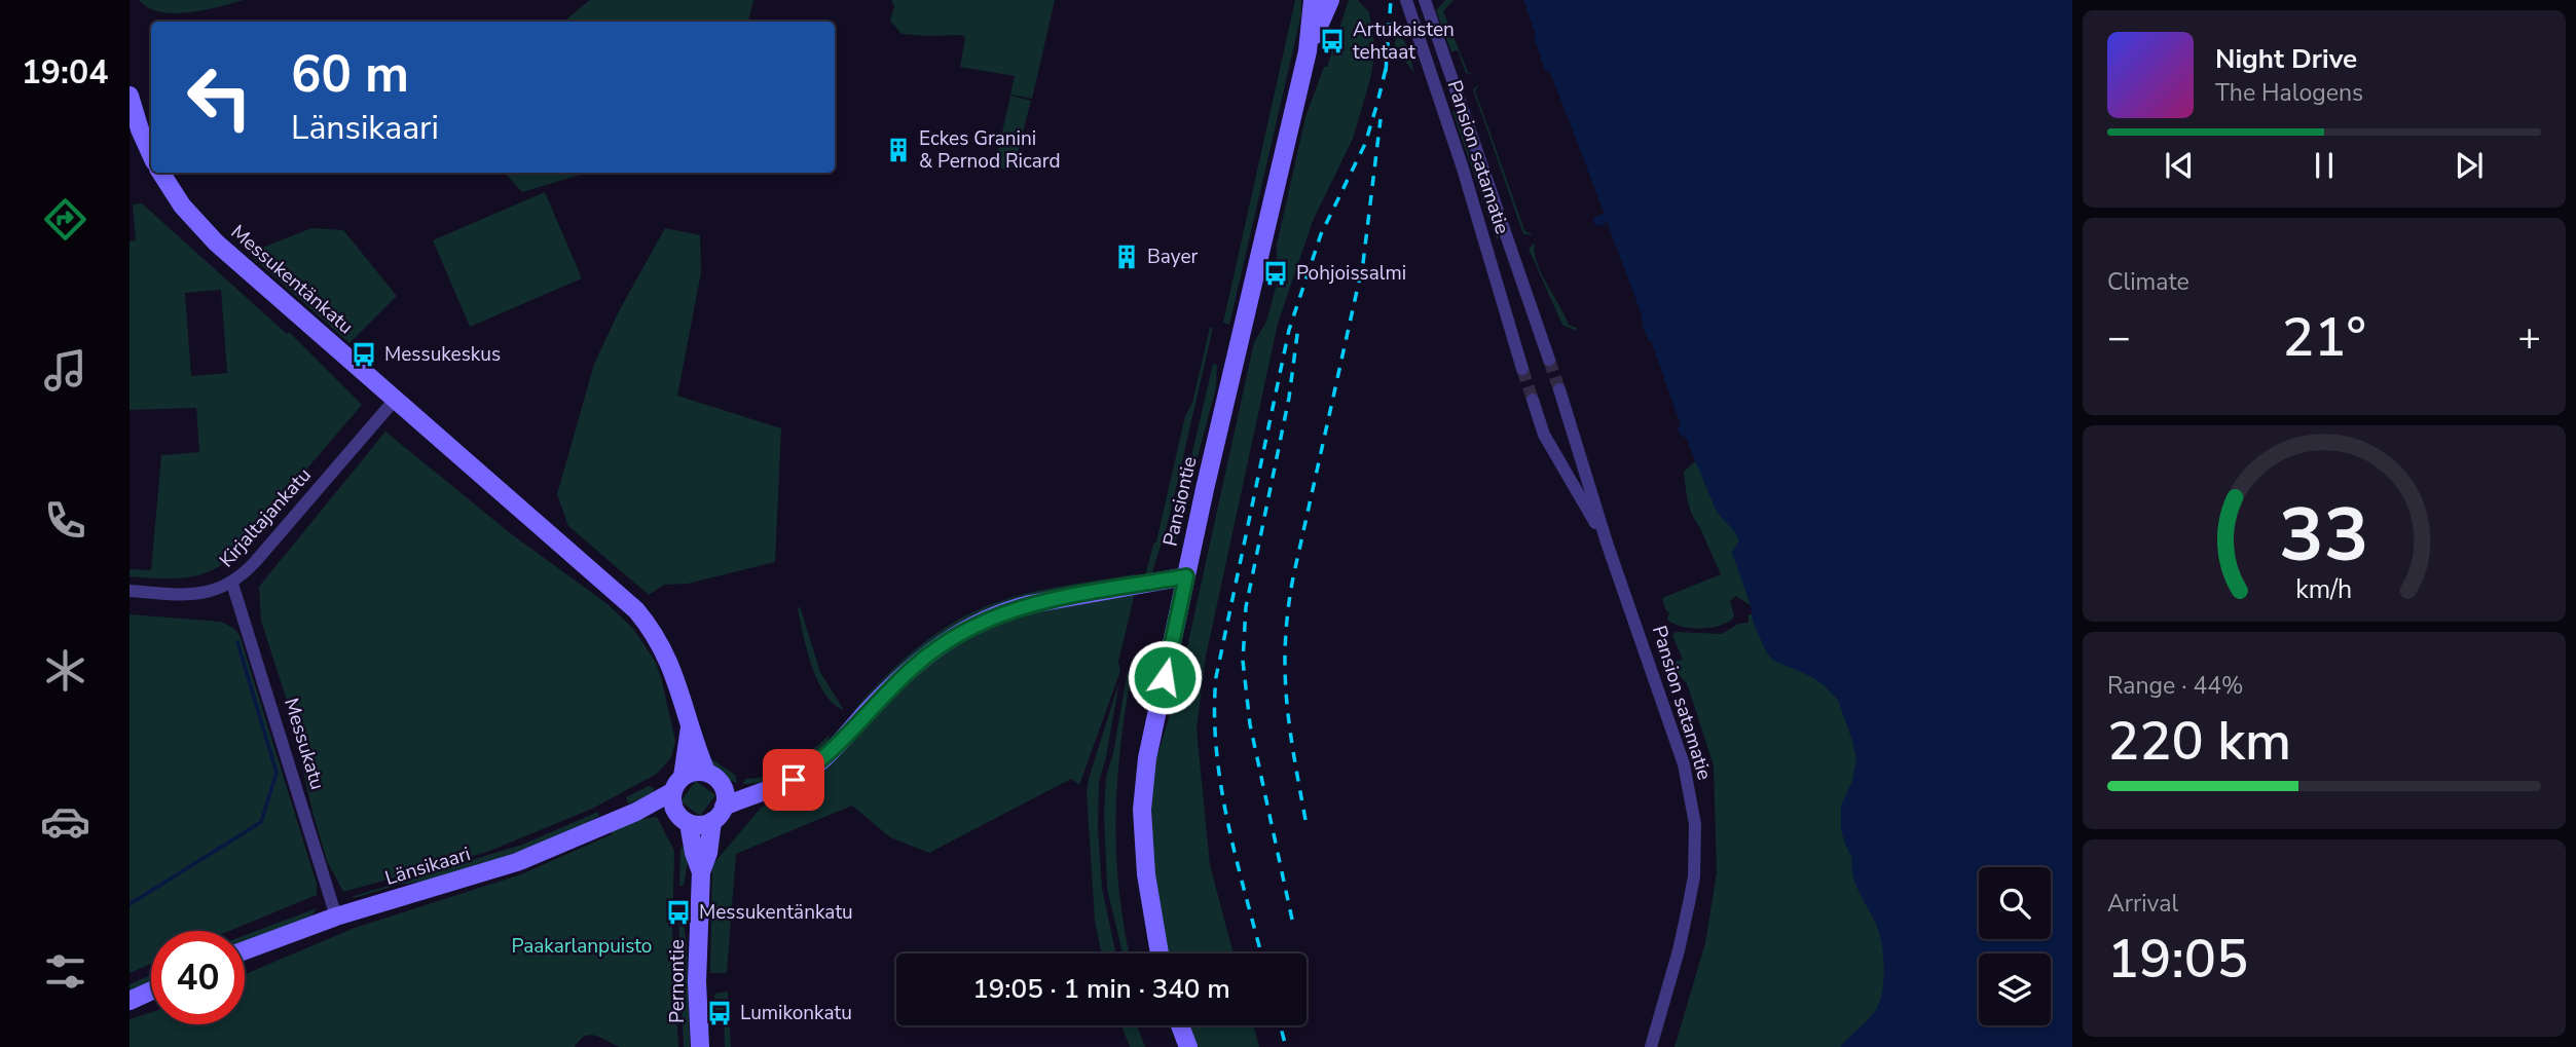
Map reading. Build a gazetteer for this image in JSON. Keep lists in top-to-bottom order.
{
  "streets": {
    "street": [
      "Pansion satamatie",
      "Messukentänkatu",
      "Pansiontie",
      "Kirjaltajankatu",
      "Messukatu",
      "Länsikaari",
      "Pernontie"
    ]
  },
  "crossings": [
    ["Messukentänkatu", "Kirjaltajankatu"],
    ["Messukentänkatu", "Länsikaari"],
    ["Messukentänkatu", "Pernontie"],
    ["Kirjaltajankatu", "Messukatu"],
    ["Messukatu", "Länsikaari"],
    ["Länsikaari", "Pernontie"]
  ],
  "parks": ["Paakarlanpuisto"],
  "places": {
    "bus stop": [
      "Artukaisten tehtaat",
      "Pohjoissalmi",
      "Messukeskus",
      "Messukentänkatu",
      "Lumikonkatu"
    ],
    "building": ["Eckes Granini & Pernod Ricard", "Bayer"]
  },
  "page": {
    "tabs": "19:04",
    "turn": ["60 m", "Länsikaari"],
    "song": ["Night Drive", "The Halogens"],
    "tile": [
      "Climate",
      ["Range · 44%", "220 km"],
      ["Arrival", "19:05"]
    ],
    "heat": ["−", "21°", "+"],
    "limit": "40",
    "trip": "19:05 · 1 min · 340 m",
    "gauge": ["33", "km/h"]
  }
}
